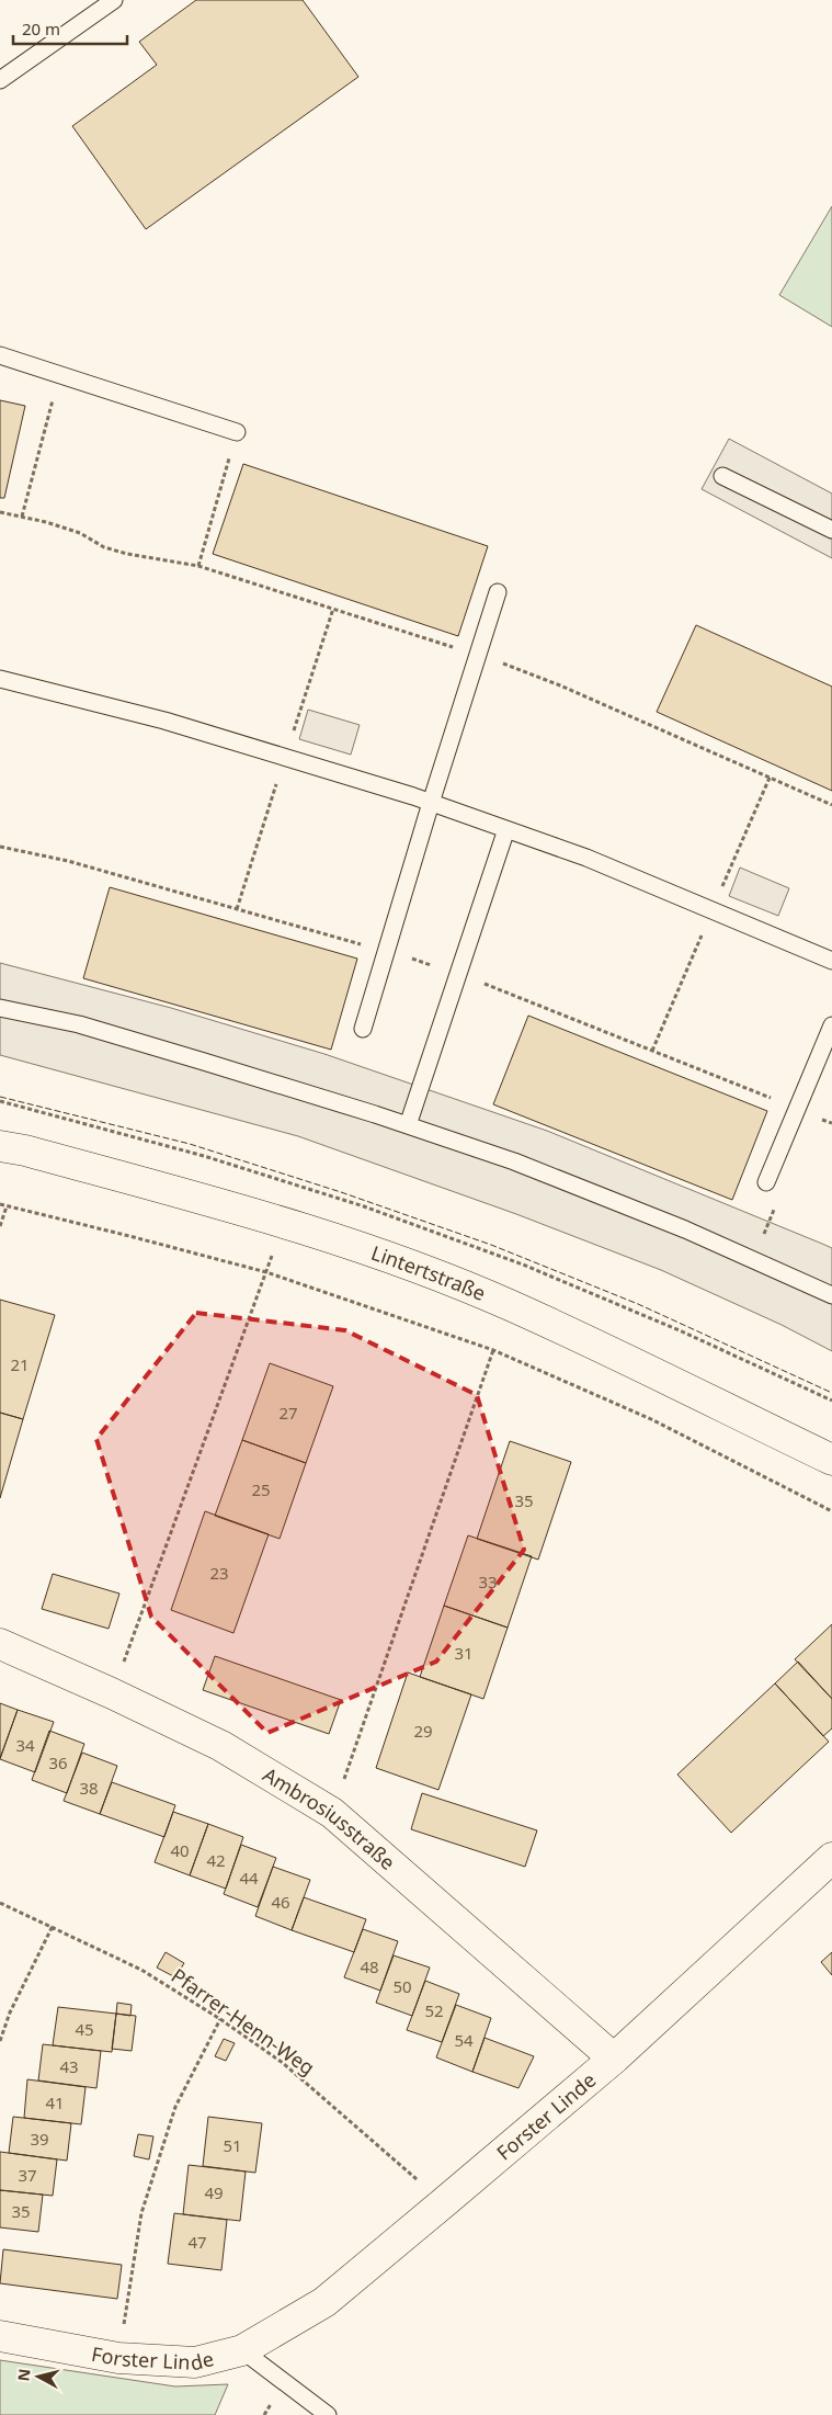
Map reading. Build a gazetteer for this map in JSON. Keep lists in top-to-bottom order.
{
  "streets": {
    "street": ["Lintertstraße", "Ambrosiusstraße", "Forster Linde"],
    "path": ["Pfarrer-Henn-Weg"]
  },
  "crossings": [
    ["Ambrosiusstraße", "Forster Linde"],
    ["Pfarrer-Henn-Weg", "Forster Linde"]
  ],
  "house_numbers": [
    "21",
    "27",
    "25",
    "35",
    "23",
    "33",
    "31",
    "29",
    "34",
    "36",
    "38",
    "40",
    "42",
    "44",
    "46",
    "48",
    "50",
    "52",
    "45",
    "54",
    "43",
    "41",
    "39",
    "51",
    "37",
    "49",
    "35",
    "47"
  ],
  "scale_bar": "20 m",
  "north": "left"
}
